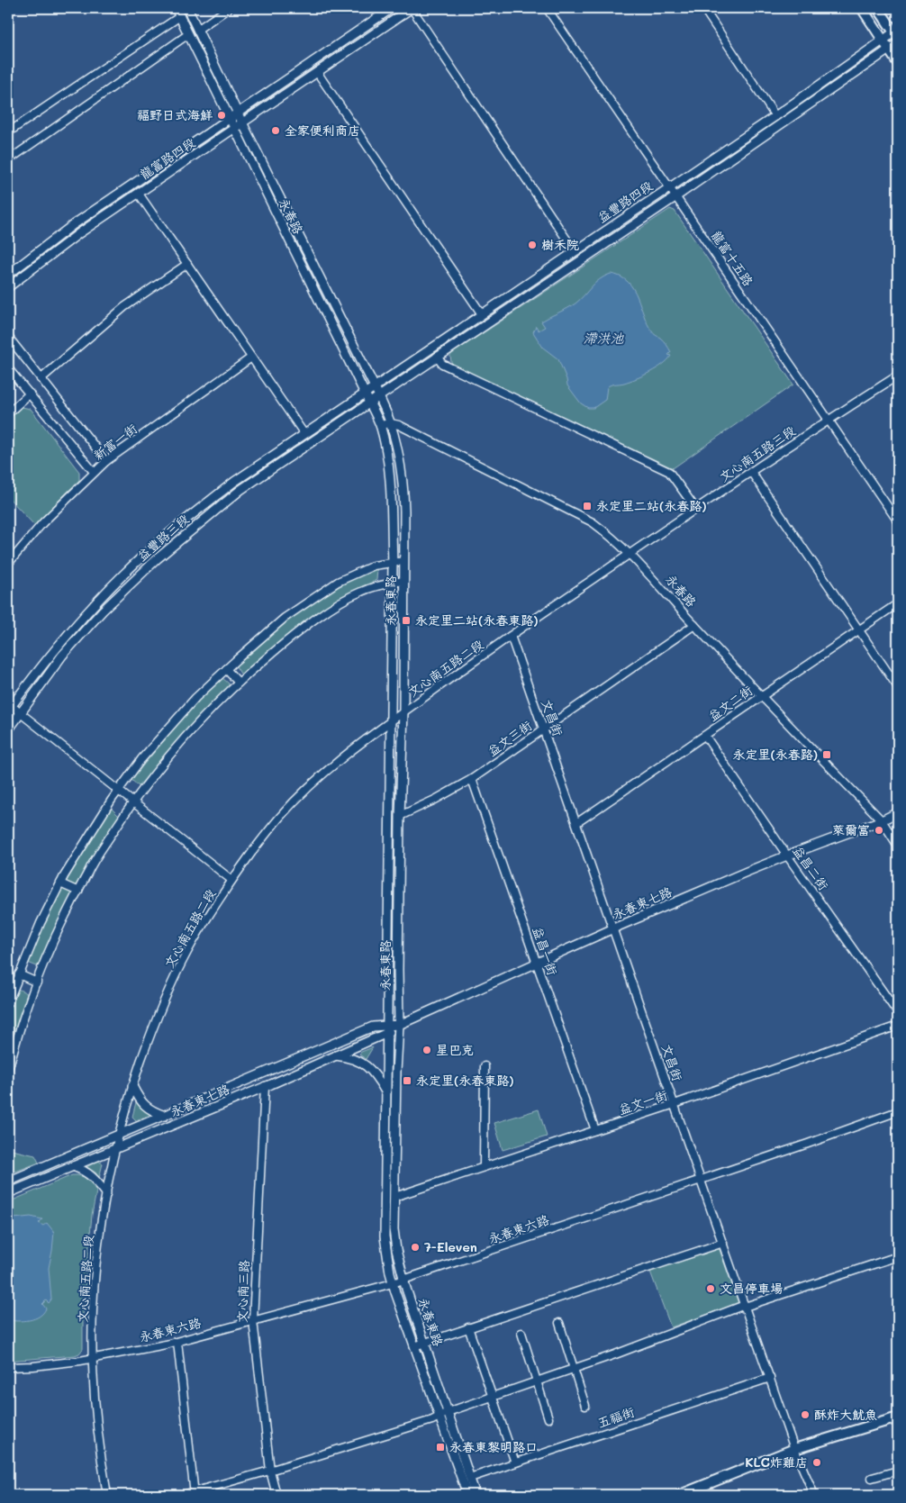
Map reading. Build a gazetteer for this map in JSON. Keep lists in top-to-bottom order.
{
  "streets": {
    "street": [
      "龍富路四段",
      "益豐路四段",
      "永春路",
      "龍富十五路",
      "新富一街",
      "文心南五路三段",
      "益豐路三段",
      "永春東路",
      "文心南五路二段",
      "益文二街",
      "文昌街",
      "益文三街",
      "益昌二街",
      "永春東七路",
      "益昌一街",
      "益文一街",
      "永春東六路",
      "文心南三路",
      "五福街"
    ]
  },
  "crossings": [
    ["龍富路四段", "永春路"],
    ["益豐路四段", "永春路"],
    ["益豐路四段", "龍富十五路"],
    ["益豐路四段", "益豐路三段"],
    ["永春路", "文心南五路三段"],
    ["永春路", "益豐路三段"],
    ["永春路", "永春東路"],
    ["永春路", "文心南五路二段"],
    ["永春路", "益文二街"],
    ["永春路", "益文三街"],
    ["永春路", "永春東七路"],
    ["龍富十五路", "文心南五路三段"],
    ["文心南五路三段", "文心南五路二段"],
    ["永春東路", "文心南五路二段"],
    ["永春東路", "益文三街"],
    ["永春東路", "永春東七路"],
    ["永春東路", "益文一街"],
    ["永春東路", "永春東六路"],
    ["永春東路", "五福街"],
    ["文心南五路二段", "文昌街"],
    ["文心南五路二段", "永春東七路"],
    ["文心南五路二段", "永春東六路"],
    ["益文二街", "文昌街"],
    ["益文二街", "益昌二街"],
    ["文昌街", "益文三街"],
    ["文昌街", "永春東七路"],
    ["文昌街", "益文一街"],
    ["文昌街", "永春東六路"],
    ["文昌街", "五福街"],
    ["益文三街", "益昌一街"],
    ["益昌二街", "永春東七路"],
    ["永春東七路", "益昌一街"],
    ["永春東七路", "文心南三路"],
    ["益昌一街", "益文一街"],
    ["永春東六路", "文心南三路"]
  ],
  "water": ["滯洪池"],
  "places": {
    "other": [
      "福野日式海鮮",
      "全家便利商店",
      "樹禾院",
      "萊爾富",
      "星巴克",
      "7-Eleven",
      "文昌停車場",
      "酥炸大魷魚",
      "KLC炸雞店"
    ],
    "transit": [
      "永定里二站(永春路)",
      "永定里二站(永春東路)",
      "永定里(永春路)",
      "永定里(永春東路)",
      "永春東黎明路口"
    ]
  }
}
